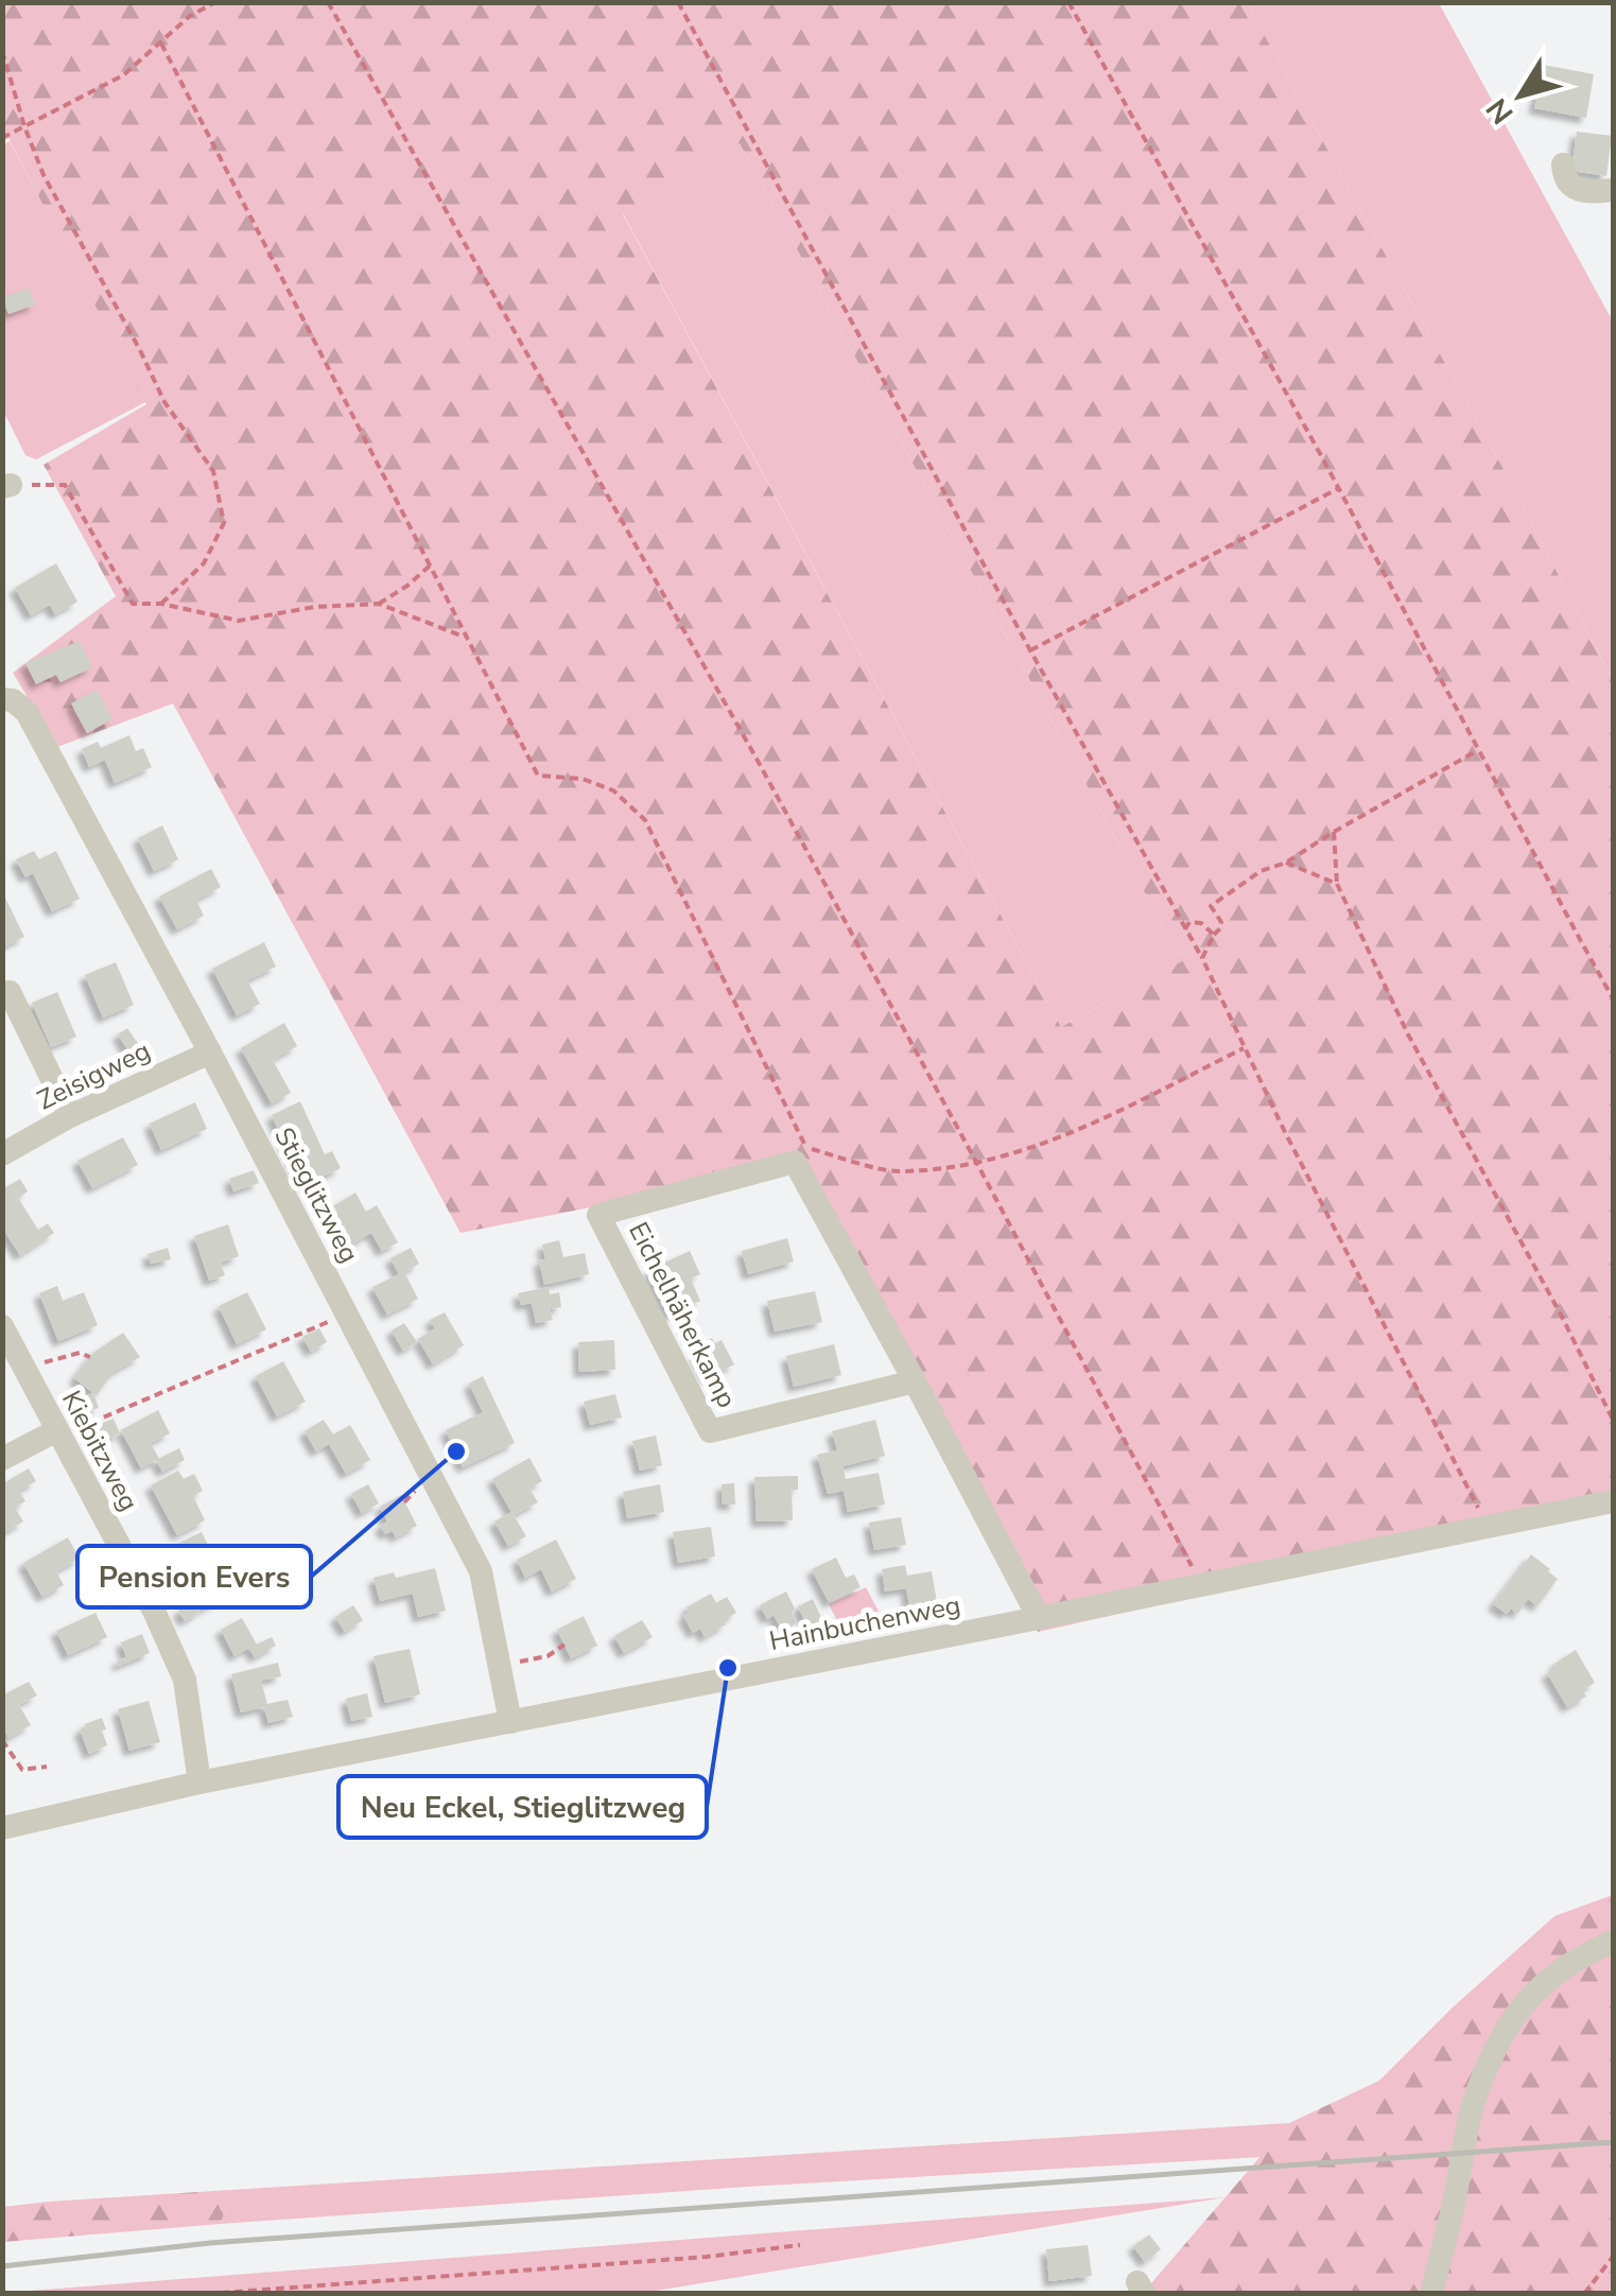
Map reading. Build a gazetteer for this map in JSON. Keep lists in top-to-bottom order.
{
  "streets": {
    "street": [
      "Zeisigweg",
      "Stieglitzweg",
      "Eichelhäherkamp",
      "Kiebitzweg",
      "Hainbuchenweg"
    ]
  },
  "crossings": [
    ["Zeisigweg", "Stieglitzweg"],
    ["Stieglitzweg", "Hainbuchenweg"],
    ["Eichelhäherkamp", "Hainbuchenweg"],
    ["Kiebitzweg", "Hainbuchenweg"]
  ],
  "places": ["Pension Evers", "Neu Eckel, Stieglitzweg"],
  "north": "bottom left"
}
